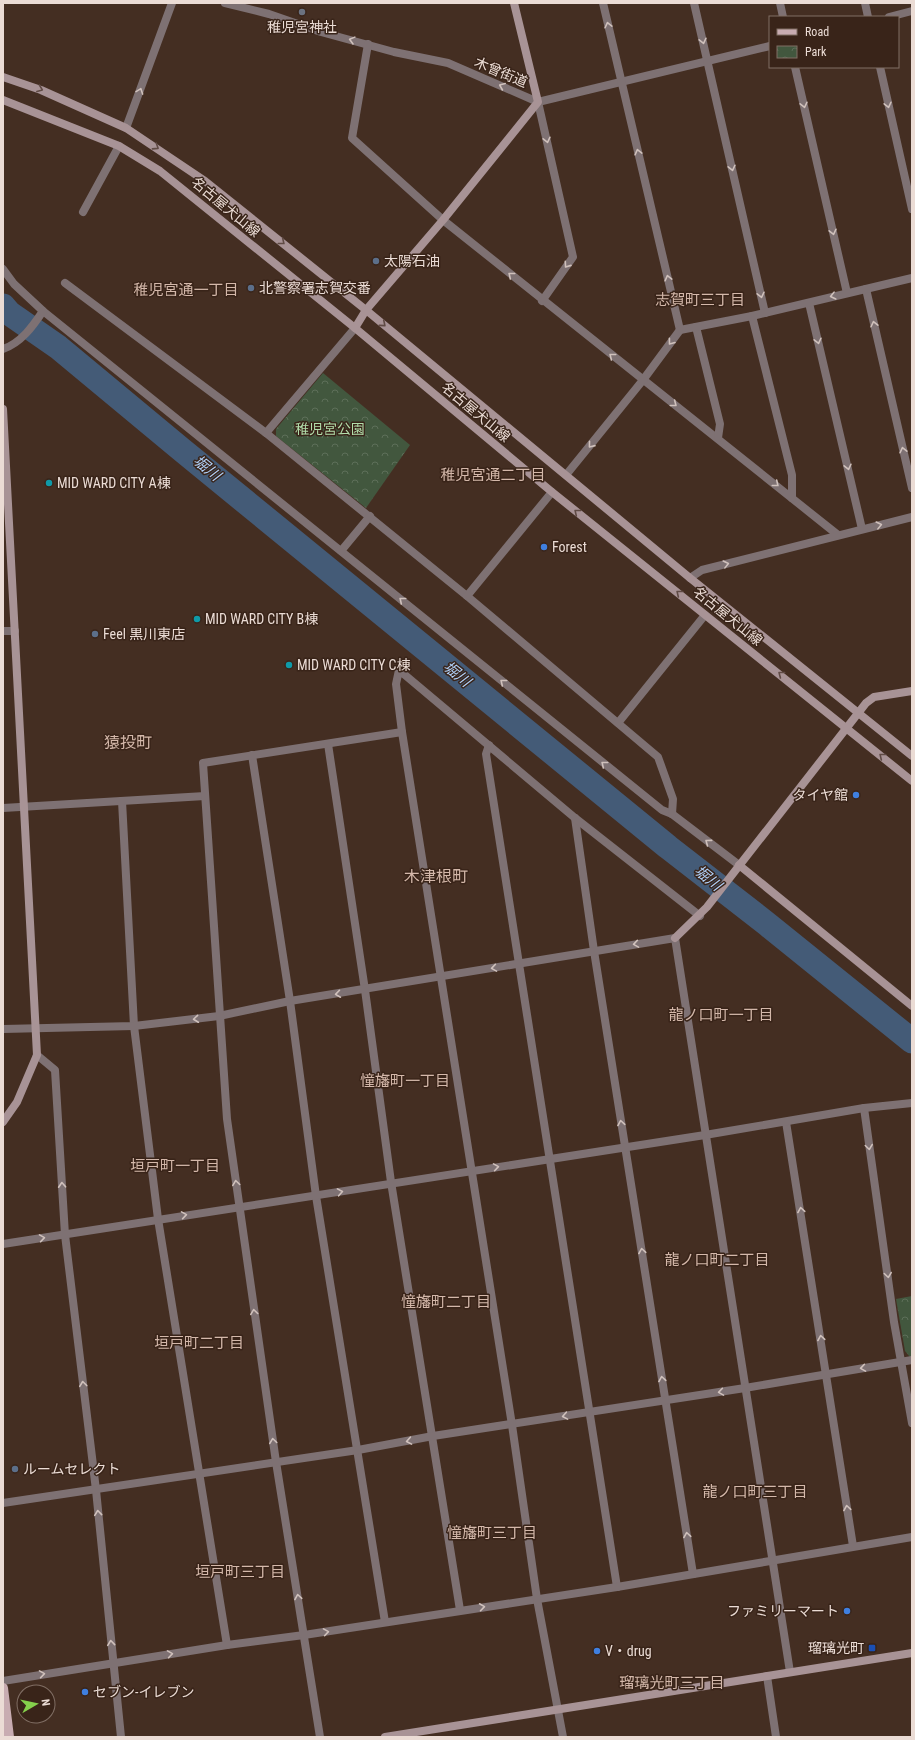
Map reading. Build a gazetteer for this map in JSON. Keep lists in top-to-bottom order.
{
  "streets": {
    "main road": ["名古屋犬山線"],
    "street": ["木曾街道"]
  },
  "one_way": ["木曾街道"],
  "districts": [
    "稚児宮通一丁目",
    "志賀町三丁目",
    "稚児宮通二丁目",
    "猿投町",
    "木津根町",
    "龍ノ口町一丁目",
    "憧旛町一丁目",
    "垣戸町一丁目",
    "龍ノ口町二丁目",
    "憧旛町二丁目",
    "垣戸町二丁目",
    "龍ノ口町三丁目",
    "憧旛町三丁目",
    "垣戸町三丁目",
    "瑠璃光町三丁目"
  ],
  "water": ["堀川"],
  "parks": ["稚児宮公園"],
  "places": {
    "other": [
      "稚児宮神社",
      "太陽石油",
      "北警察署志賀交番",
      "MID WARD CITY A棟",
      "Forest",
      "MID WARD CITY B棟",
      "Feel 黒川東店",
      "MID WARD CITY C棟",
      "タイヤ館",
      "ルームセレクト",
      "ファミリーマート",
      "V・drug",
      "セブン-イレブン"
    ],
    "transit": ["瑠璃光町"]
  },
  "legend": ["Road", "Park"],
  "north": "right"
}
